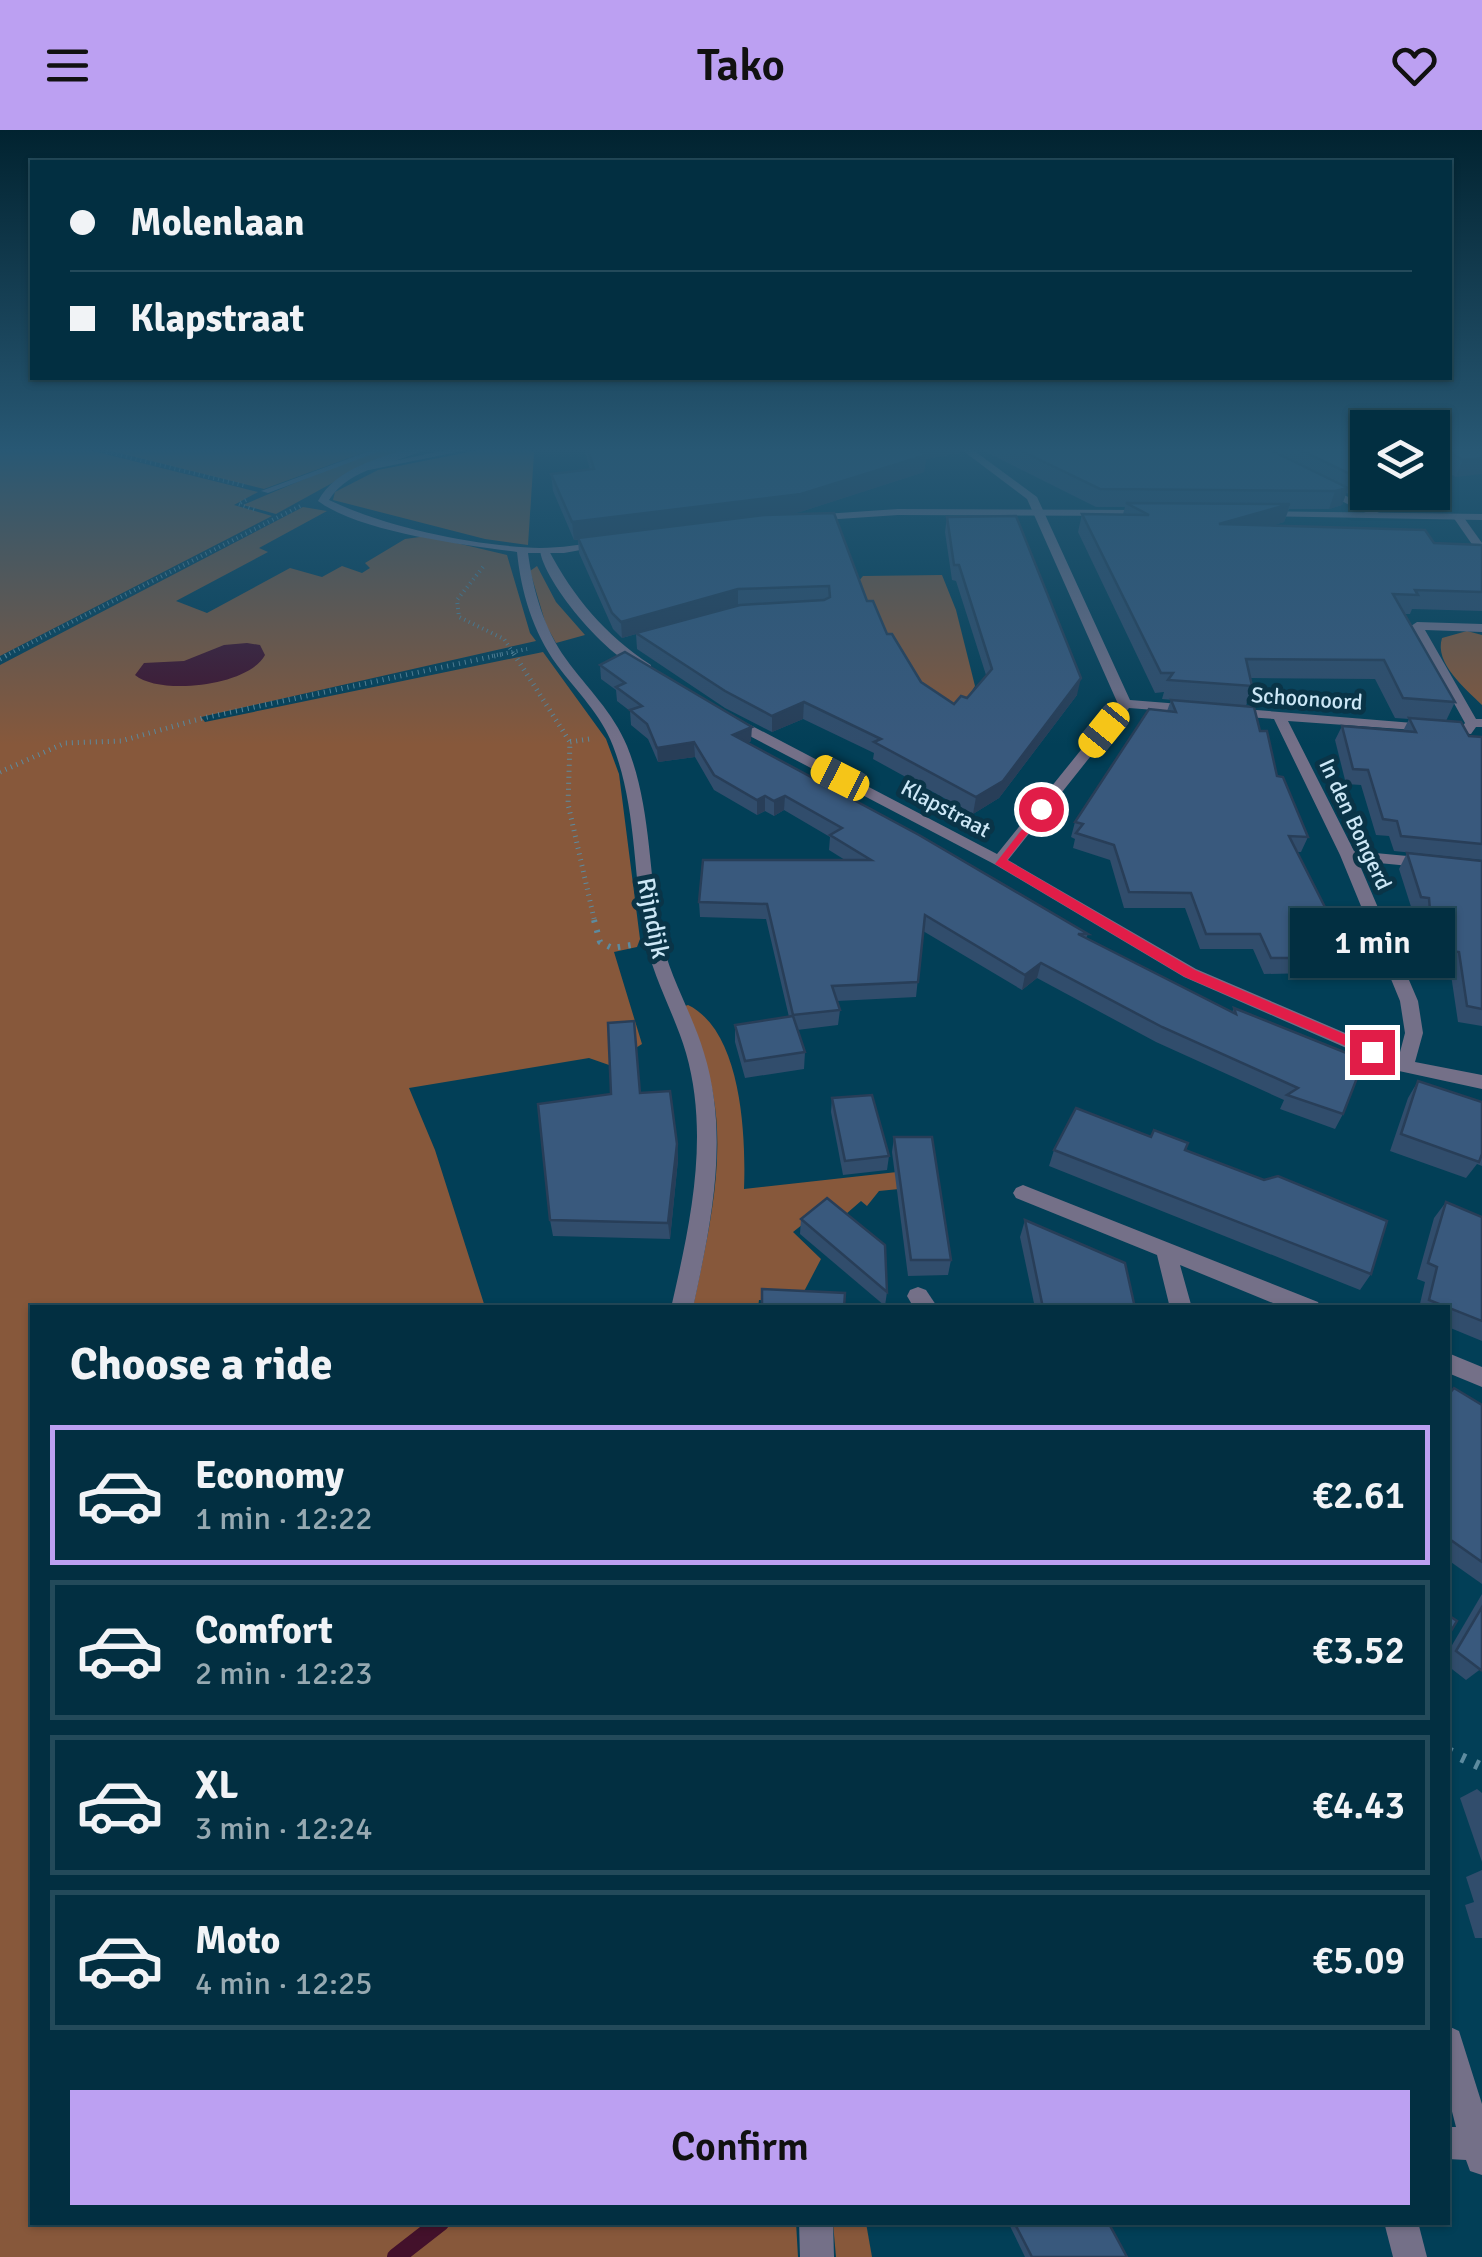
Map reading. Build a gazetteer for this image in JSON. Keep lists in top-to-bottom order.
{
  "streets": {
    "street": [
      "Schoonoord",
      "Klapstraat",
      "In den Bongerd",
      "Rijndijk"
    ]
  },
  "crossings": [
    ["Schoonoord", "In den Bongerd"],
    ["Klapstraat", "In den Bongerd"]
  ],
  "page": {
    "header": "Tako",
    "banner": ["Molenlaan", "Klapstraat"],
    "bubble": "1 min",
    "heading": "Choose a ride",
    "list": [
      {
        "name": "Economy",
        "note": "1 min · 12:22",
        "value": "€2.61"
      },
      {
        "name": "Comfort",
        "note": "2 min · 12:23",
        "value": "€3.52"
      },
      {
        "name": "XL",
        "note": "3 min · 12:24",
        "value": "€4.43"
      },
      {
        "name": "Moto",
        "note": "4 min · 12:25",
        "value": "€5.09"
      }
    ],
    "buttons": "Confirm"
  }
}
